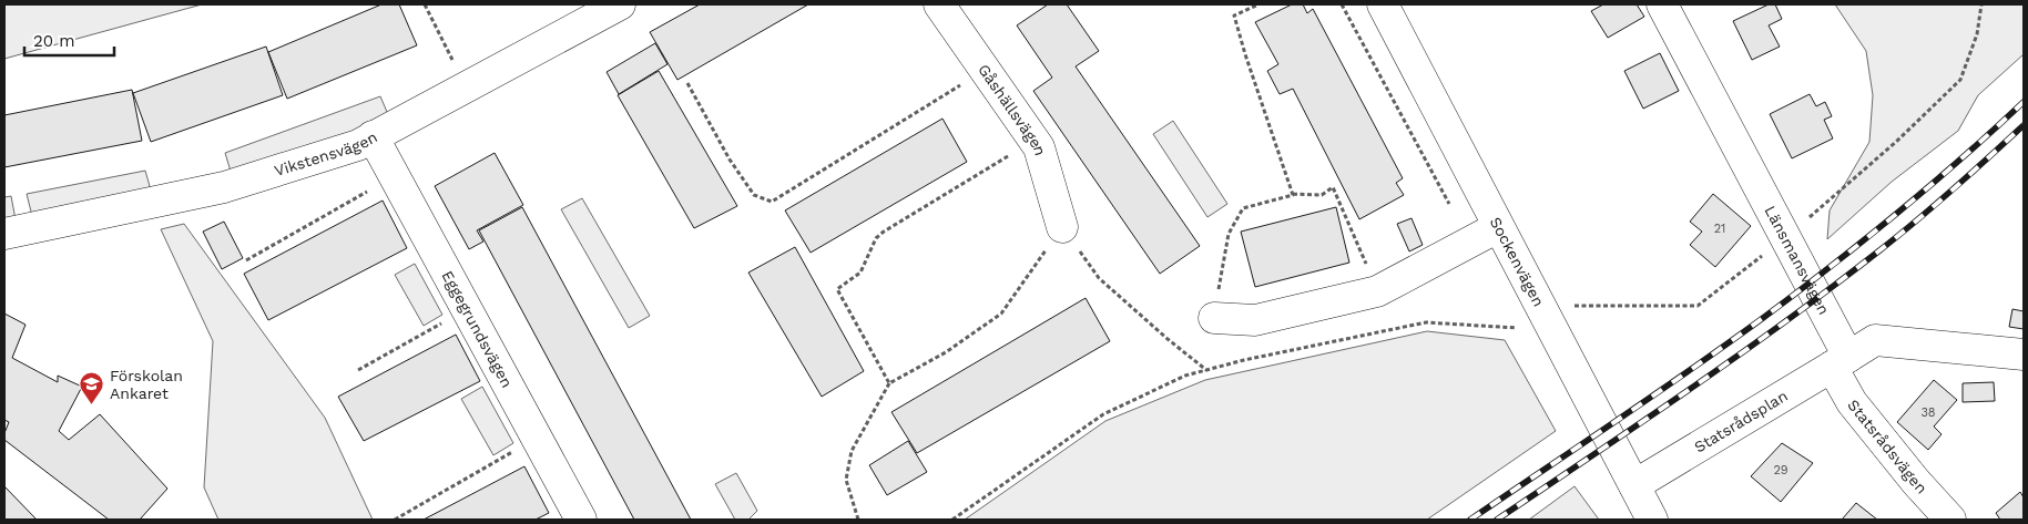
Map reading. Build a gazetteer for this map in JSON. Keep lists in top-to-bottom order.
{
  "streets": {
    "street": [
      "Gåshällsvägen",
      "Vikstensvägen",
      "Länsmansvägen",
      "Sockenvägen",
      "Eggegrundsvägen",
      "Statsrådsplan",
      "Statsrådsvägen"
    ]
  },
  "crossings": [
    ["Vikstensvägen", "Eggegrundsvägen"],
    ["Länsmansvägen", "Statsrådsplan"],
    ["Länsmansvägen", "Statsrådsvägen"],
    ["Sockenvägen", "Statsrådsplan"],
    ["Statsrådsplan", "Statsrådsvägen"]
  ],
  "places": {
    "school or university": ["Förskolan Ankaret"]
  },
  "house_numbers": ["21", "38", "29"],
  "scale_bar": "20 m"
}
